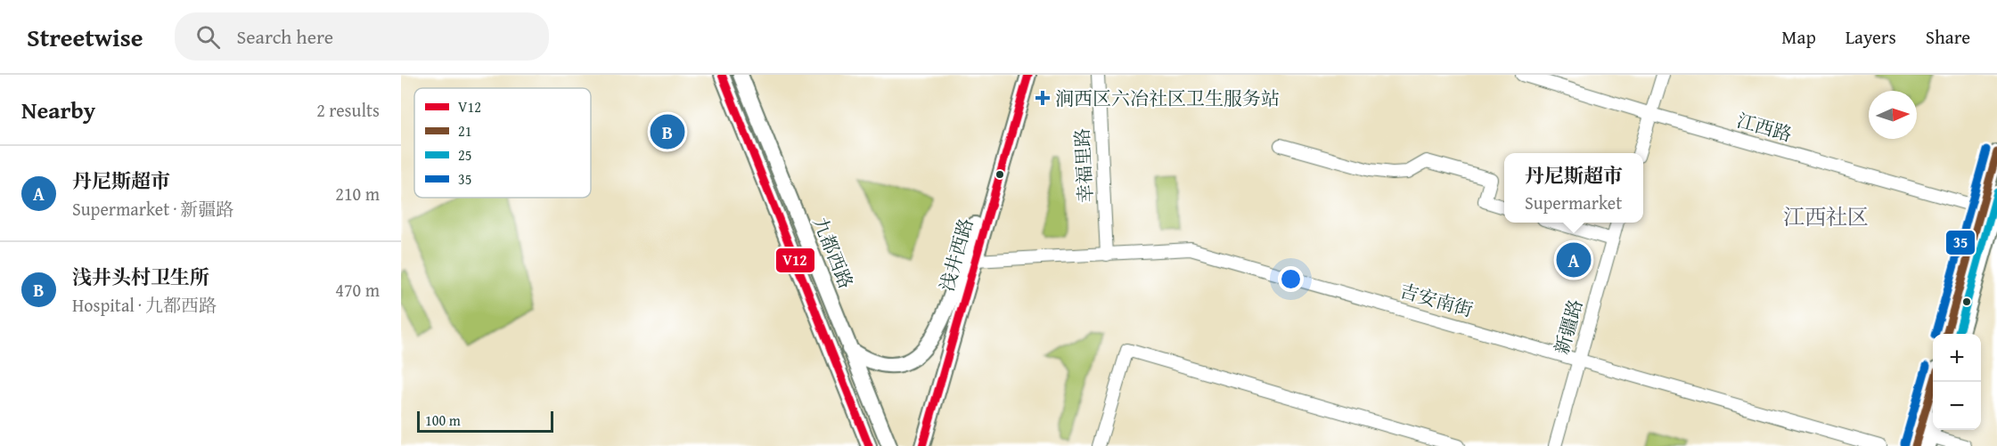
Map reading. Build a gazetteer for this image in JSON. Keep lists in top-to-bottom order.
{
  "streets": {
    "main road": ["九都西路", "浅井西路"],
    "street": [
      "江西路",
      "幸福里路",
      "吉安南街",
      "新疆路"
    ]
  },
  "crossings": [
    ["幸福里路", "吉安南街"],
    ["九都西路", "浅井西路"],
    ["浅井西路", "吉安南街"],
    ["吉安南街", "新疆路"]
  ],
  "districts": ["江西社区"],
  "places": {
    "health": ["涧西区六冶社区卫生服务站"]
  },
  "lines": [
    "transit line V12",
    "transit line 35",
    "transit line 21",
    "transit line 25"
  ],
  "legend": [
    "V12",
    "21",
    "25",
    "35"
  ],
  "scale_bar": "100 m",
  "north": "right",
  "page": {
    "header": "Streetwise",
    "search": "Search here",
    "nav": ["Map", "Layers", "Share"],
    "heading": ["Nearby", "2 results"],
    "pins": ["B", "A"],
    "list": [
      {
        "mark": "A",
        "name": "丹尼斯超市",
        "note": "Supermarket · 新疆路",
        "value": "210 m"
      },
      {
        "mark": "B",
        "name": "浅井头村卫生所",
        "note": "Hospital · 九都西路",
        "value": "470 m"
      }
    ],
    "popup": ["丹尼斯超市", "Supermarket"],
    "map_buttons": ["+", "−"],
    "scale": "100 m"
  }
}
